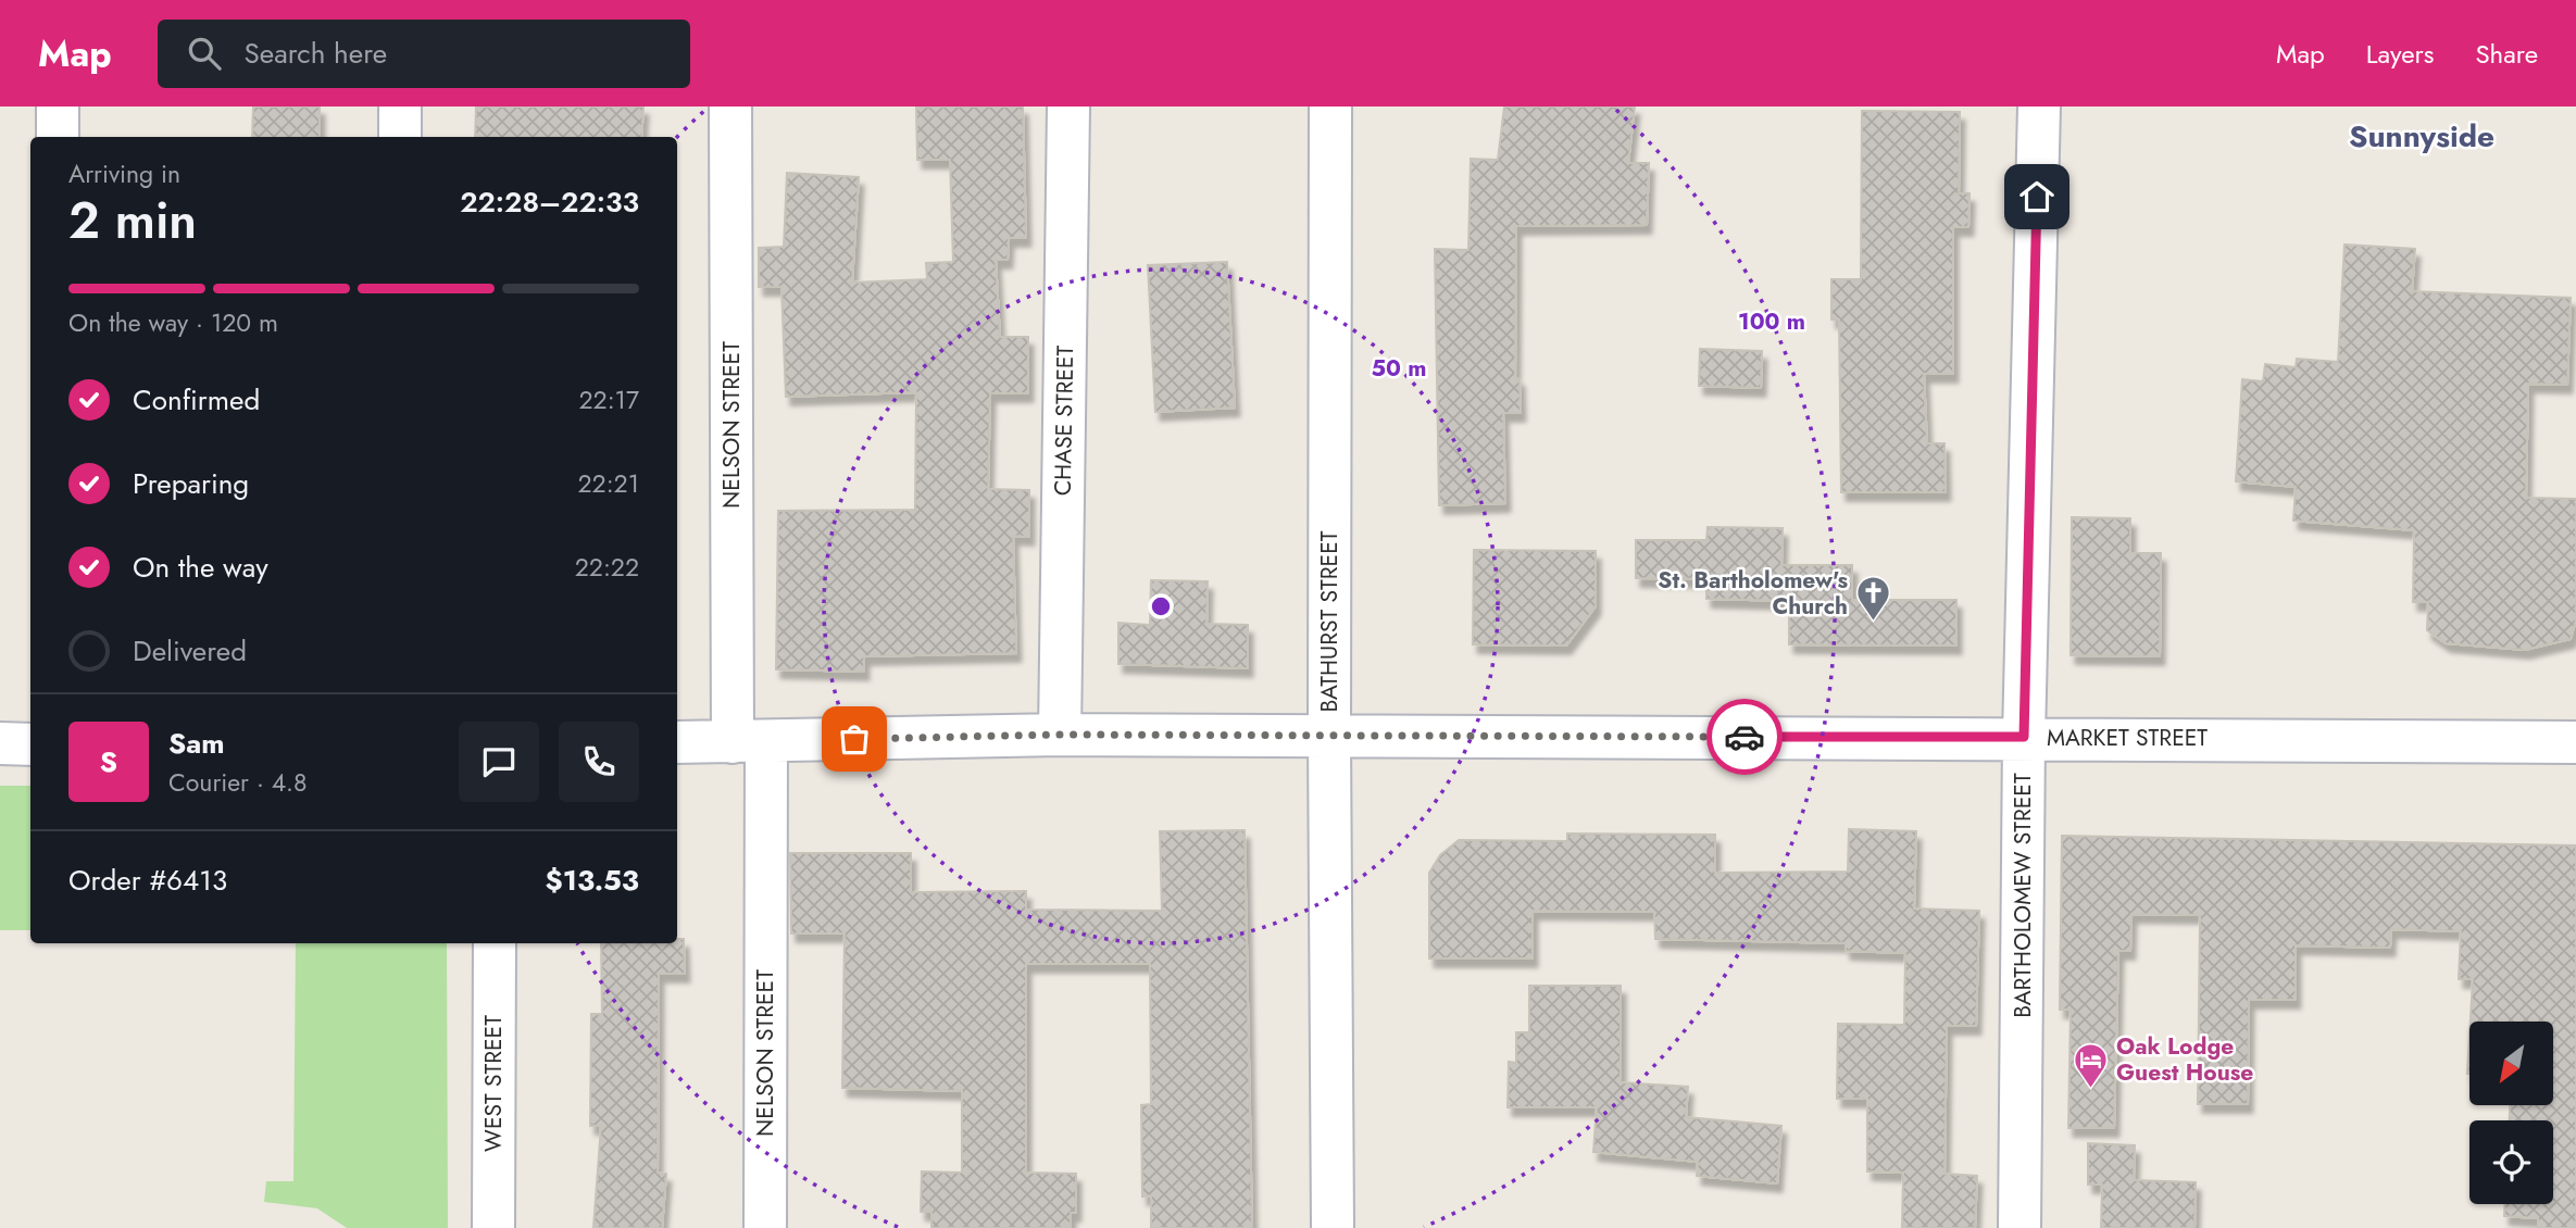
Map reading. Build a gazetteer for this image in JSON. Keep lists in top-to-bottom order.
{
  "streets": {
    "street": [
      "CHASE STREET",
      "NELSON STREET",
      "BATHURST STREET",
      "MARKET STREET",
      "BARTHOLOMEW STREET",
      "WEST STREET"
    ]
  },
  "crossings": [
    ["CHASE STREET", "MARKET STREET"],
    ["NELSON STREET", "MARKET STREET"],
    ["BATHURST STREET", "MARKET STREET"],
    ["MARKET STREET", "BARTHOLOMEW STREET"]
  ],
  "districts": ["Sunnyside"],
  "places": {
    "church": ["St. Bartholomew's Church"],
    "hotel": ["Oak Lodge Guest House"]
  },
  "north": "bottom left",
  "page": {
    "header": "Map",
    "search": "Search here",
    "nav": ["Map", "Layers", "Share"],
    "heading": ["2 min", "Arriving in", "22:28–22:33"],
    "panel": [
      "Sam",
      "Courier · 4.8",
      "Order #6413",
      "$13.53"
    ],
    "bar": "On the way · 120 m",
    "list": [
      ["Confirmed", "22:17"],
      ["Preparing", "22:21"],
      ["On the way", "22:22"],
      "Delivered"
    ],
    "round": "S"
  },
  "rings": ["100 m", "50 m"]
}
